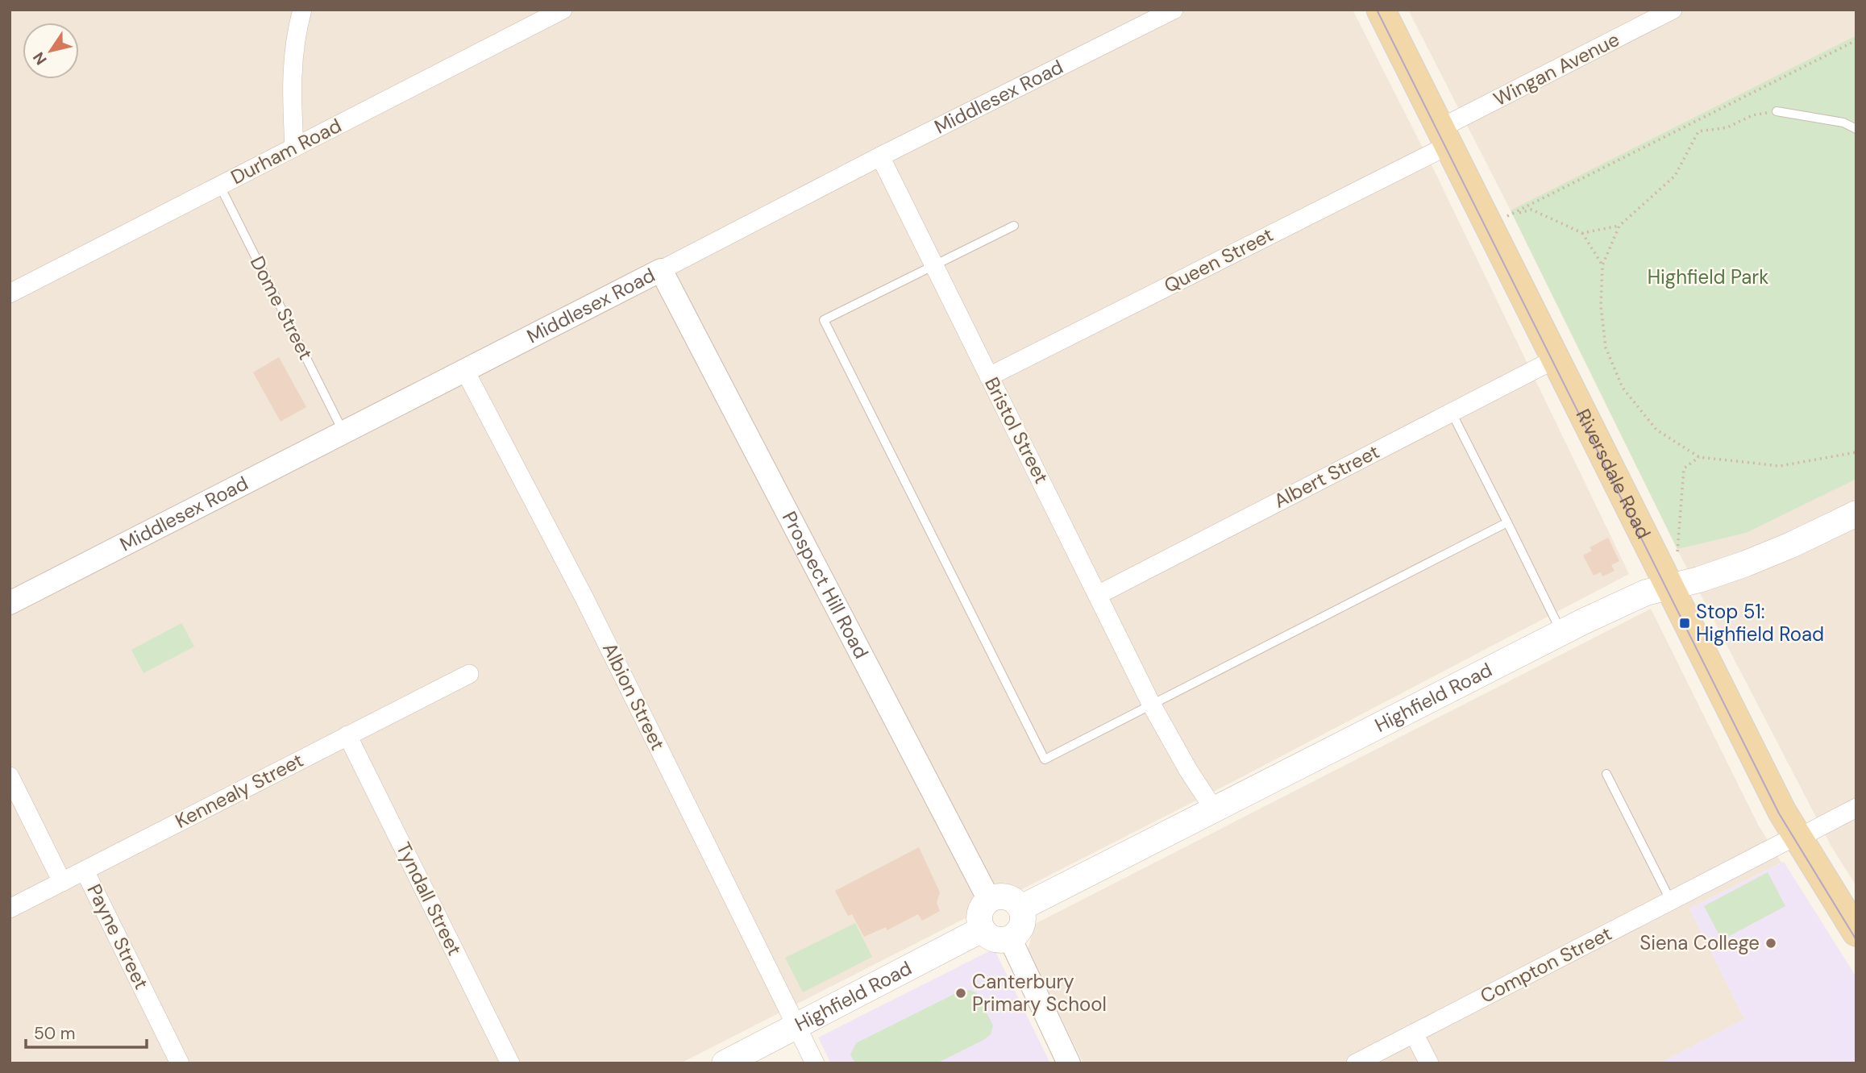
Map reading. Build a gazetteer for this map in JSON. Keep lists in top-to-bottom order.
{
  "streets": {
    "main road": ["Riversdale Road", "Highfield Road"],
    "street": [
      "Wingan Avenue",
      "Middlesex Road",
      "Durham Road",
      "Queen Street",
      "Bristol Street",
      "Albert Street",
      "Prospect Hill Road",
      "Albion Street",
      "Kennealy Street",
      "Tyndall Street",
      "Payne Street",
      "Compton Street"
    ],
    "lane": ["Dome Street"]
  },
  "crossings": [
    ["Wingan Avenue", "Queen Street"],
    ["Wingan Avenue", "Riversdale Road"],
    ["Middlesex Road", "Dome Street"],
    ["Middlesex Road", "Bristol Street"],
    ["Middlesex Road", "Prospect Hill Road"],
    ["Middlesex Road", "Albion Street"],
    ["Durham Road", "Dome Street"],
    ["Queen Street", "Bristol Street"],
    ["Queen Street", "Riversdale Road"],
    ["Bristol Street", "Albert Street"],
    ["Bristol Street", "Highfield Road"],
    ["Riversdale Road", "Albert Street"],
    ["Riversdale Road", "Highfield Road"],
    ["Riversdale Road", "Compton Street"],
    ["Prospect Hill Road", "Highfield Road"],
    ["Albion Street", "Highfield Road"],
    ["Kennealy Street", "Tyndall Street"],
    ["Kennealy Street", "Payne Street"]
  ],
  "parks": ["Highfield Park"],
  "places": {
    "transit": ["Stop 51: Highfield Road"],
    "other": ["Siena College", "Canterbury Primary School"]
  },
  "scale_bar": "50 m",
  "north": "bottom left"
}
